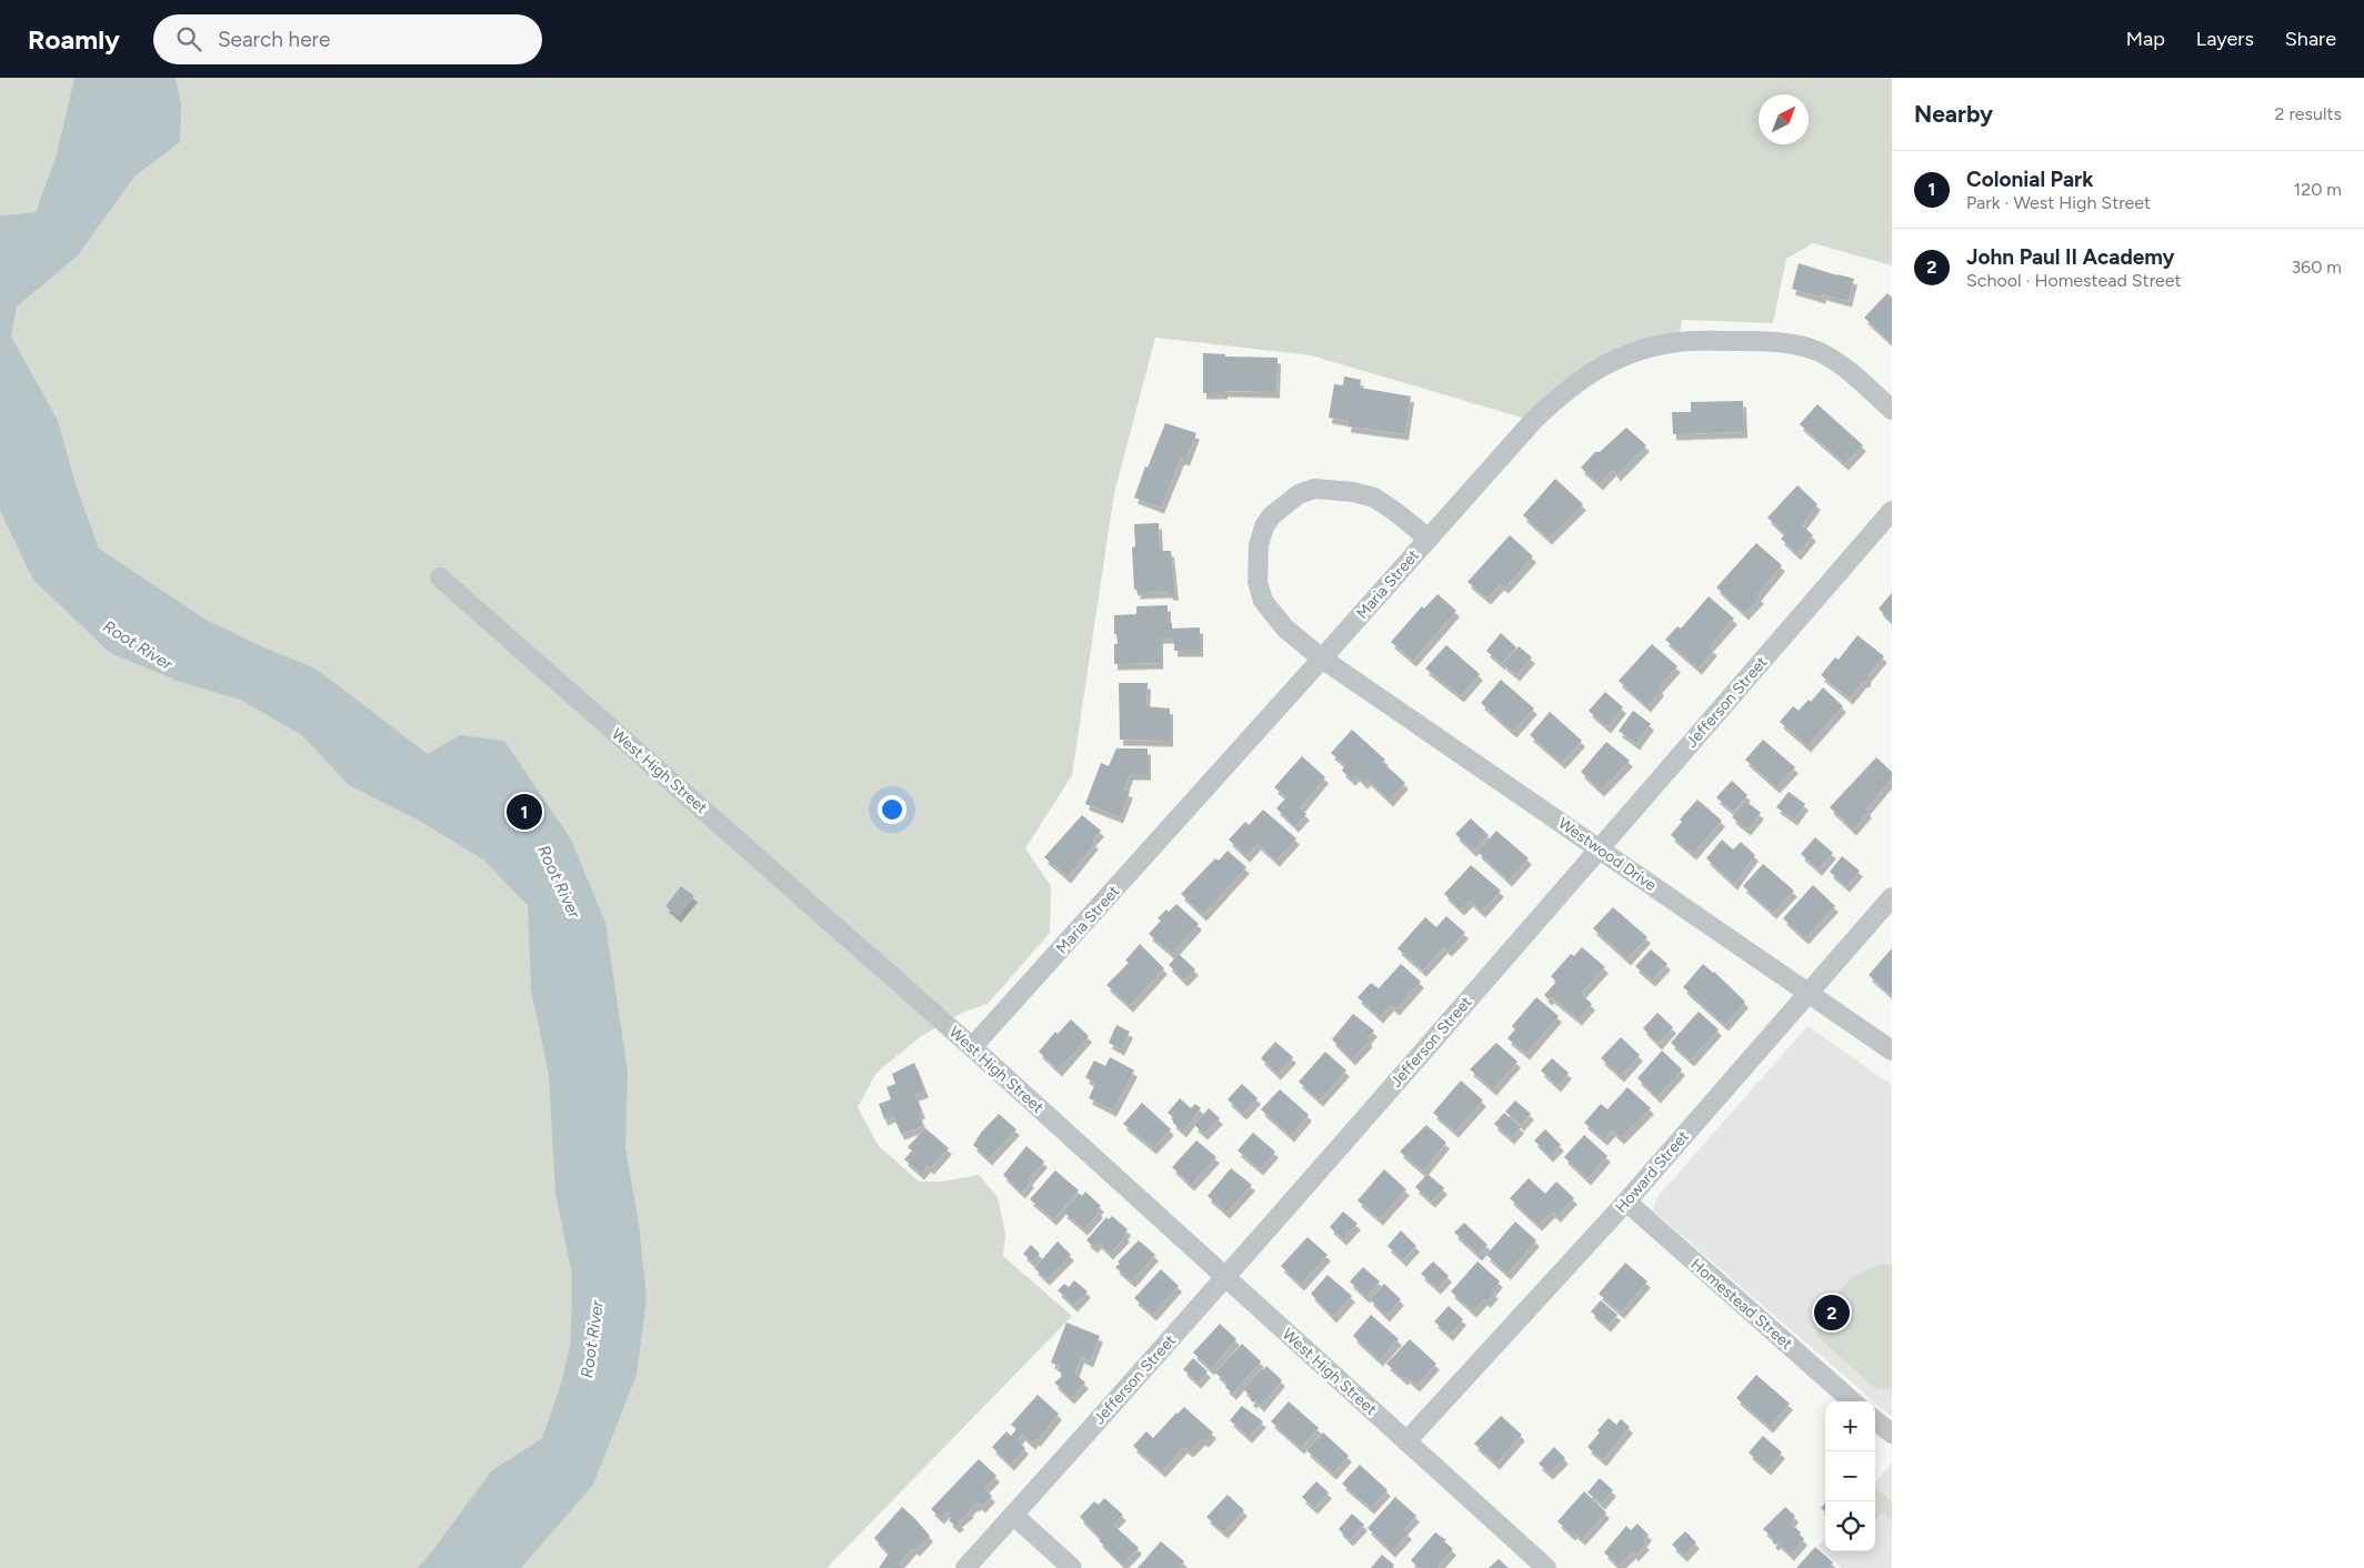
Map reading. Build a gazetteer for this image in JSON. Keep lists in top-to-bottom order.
{
  "streets": {
    "street": [
      "Maria Street",
      "Jefferson Street",
      "West High Street",
      "Westwood Drive",
      "Howard Street",
      "Homestead Street"
    ]
  },
  "crossings": [
    ["Maria Street", "West High Street"],
    ["Maria Street", "Westwood Drive"],
    ["Jefferson Street", "West High Street"],
    ["Jefferson Street", "Westwood Drive"],
    ["West High Street", "Howard Street"],
    ["Westwood Drive", "Howard Street"],
    ["Howard Street", "Homestead Street"]
  ],
  "water": ["Root River"],
  "north": "top right",
  "page": {
    "header": "Roamly",
    "search": "Search here",
    "nav": ["Map", "Layers", "Share"],
    "heading": ["Nearby", "2 results"],
    "list": [
      {
        "mark": "1",
        "name": "Colonial Park",
        "note": "Park · West High Street",
        "value": "120 m"
      },
      {
        "mark": "2",
        "name": "John Paul II Academy",
        "note": "School · Homestead Street",
        "value": "360 m"
      }
    ],
    "pins": ["1", "2"],
    "map_buttons": ["+", "−"]
  }
}
